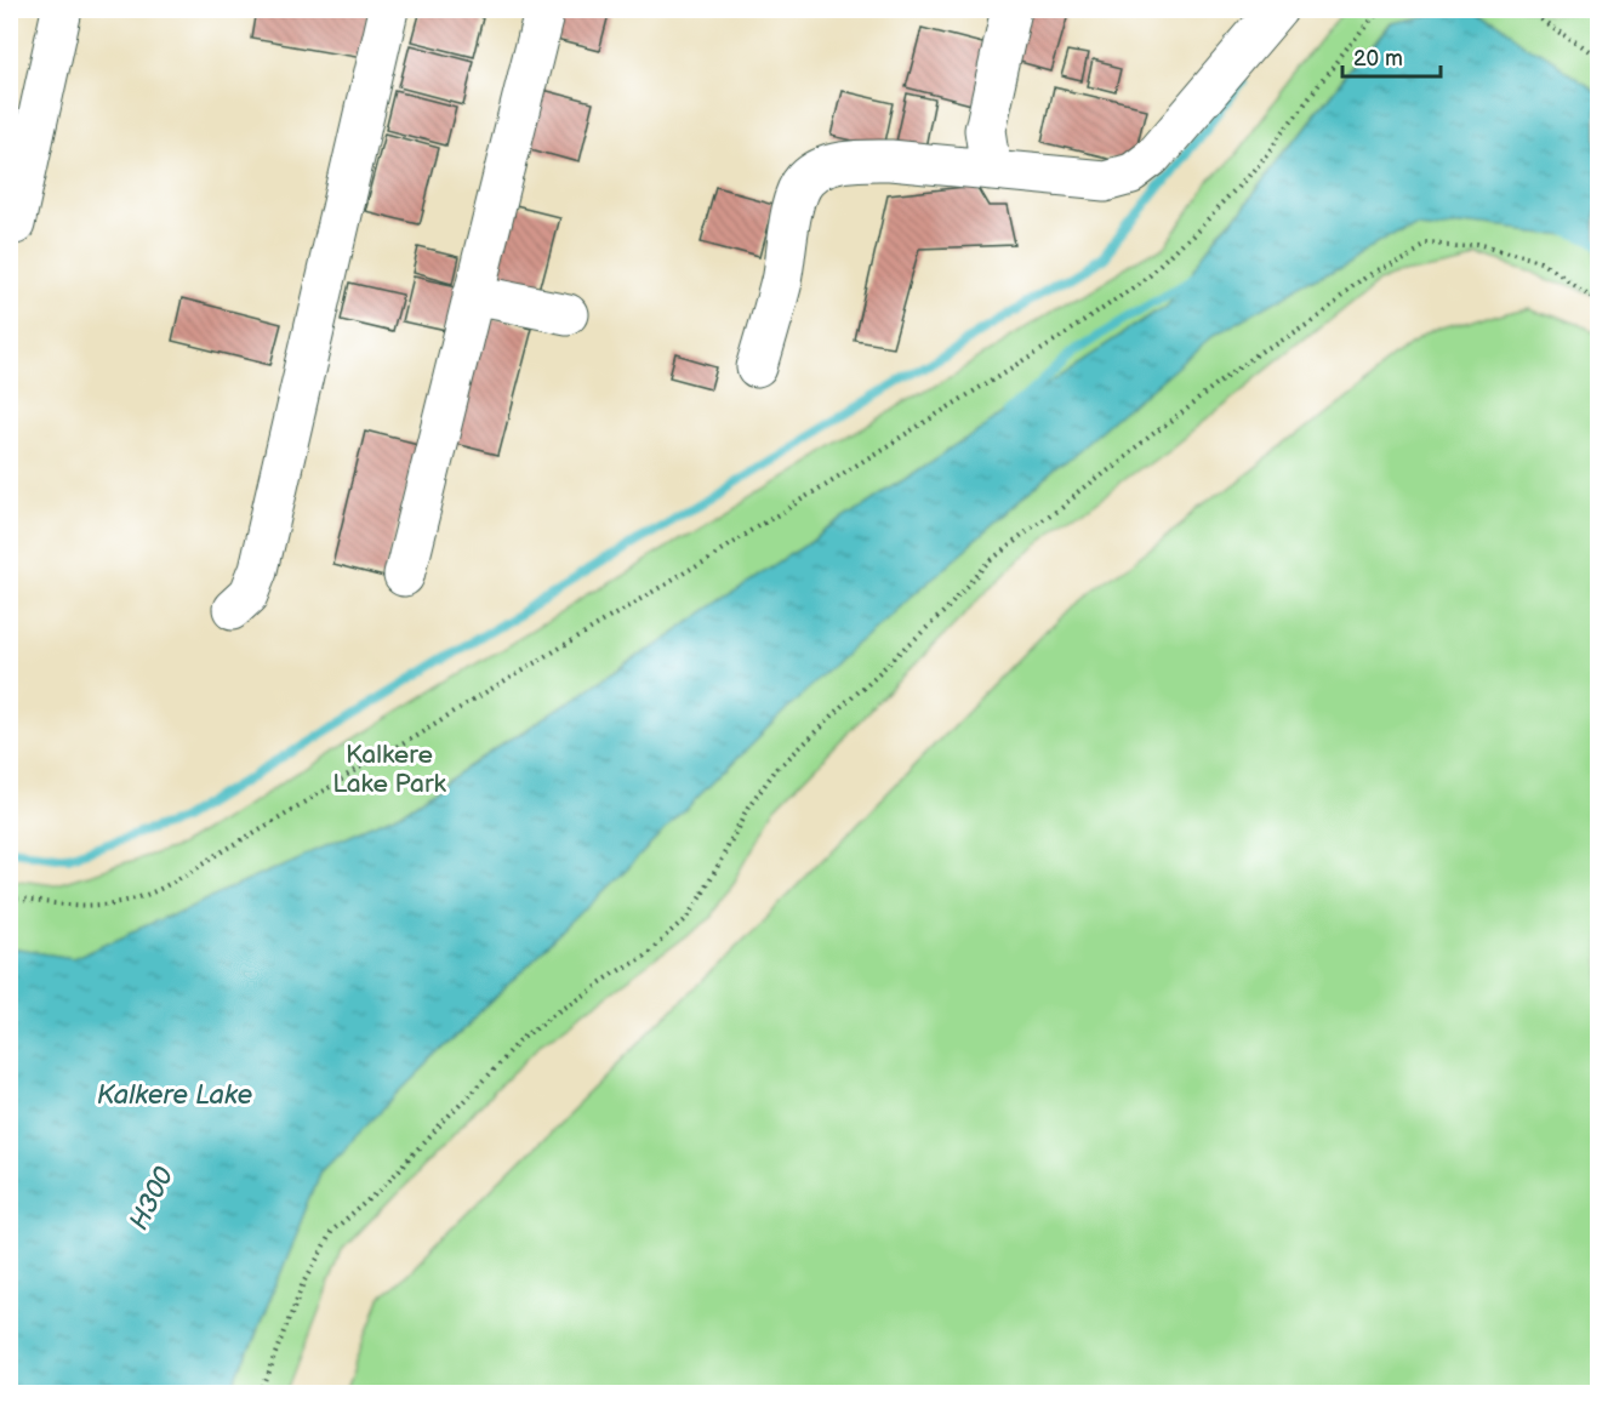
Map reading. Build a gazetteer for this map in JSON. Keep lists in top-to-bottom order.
{
  "water": ["Kalkere Lake", "H300"],
  "parks": ["Kalkere Lake Park"],
  "scale_bar": "20 m"
}
